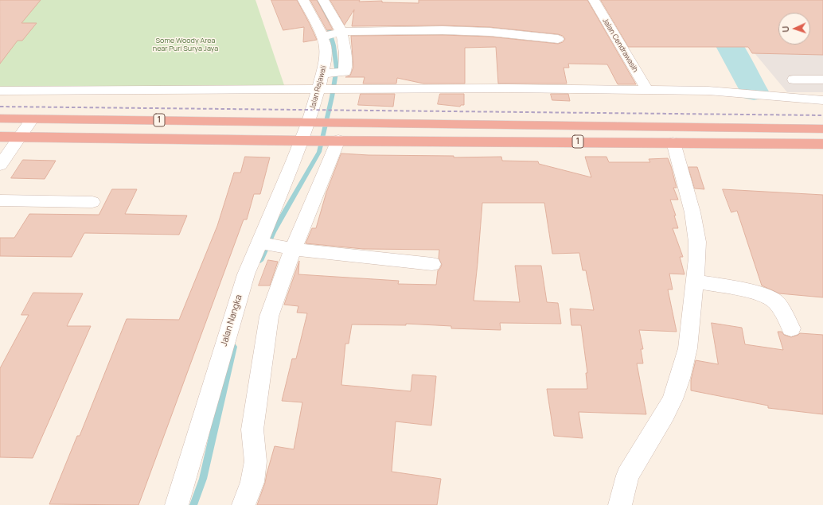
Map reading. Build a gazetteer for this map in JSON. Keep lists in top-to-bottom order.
{
  "streets": {
    "highway": ["1"],
    "street": ["Jalan Cendrawasih", "Jalan Rajawali", "Jalan Nangka"]
  },
  "crossings": [
    ["Jalan Rajawali", "1"],
    ["Jalan Rajawali", "Jalan Nangka"],
    ["1", "Jalan Nangka"]
  ],
  "parks": ["Some Woody Area near Puri Surya Jaya"],
  "north": "left"
}
